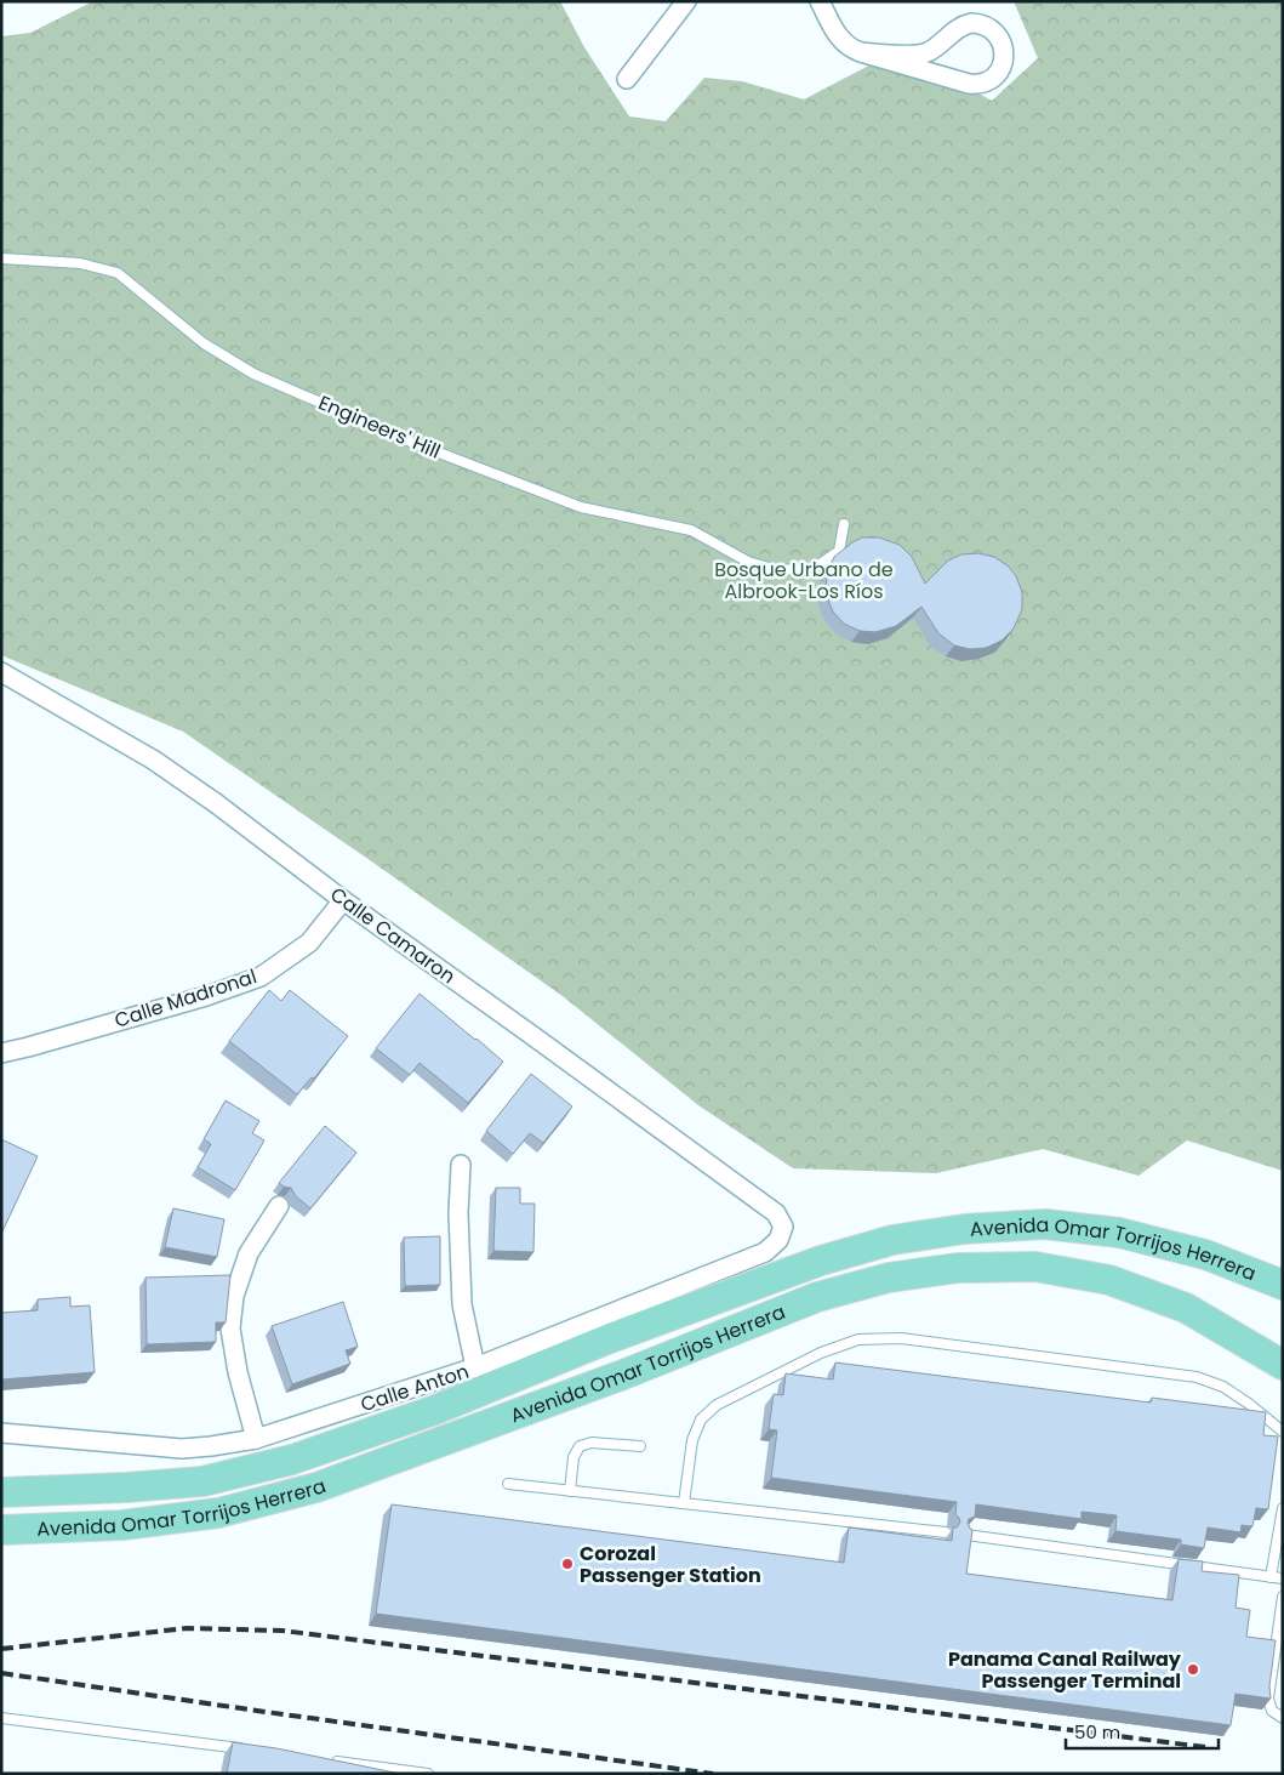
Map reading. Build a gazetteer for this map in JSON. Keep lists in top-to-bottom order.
{
  "streets": {
    "main road": ["Avenida Omar Torrijos Herrera"],
    "street": ["Calle Camaron", "Calle Madronal", "Calle Anton"],
    "lane": ["Engineers' Hill"]
  },
  "crossings": [
    ["Calle Camaron", "Calle Madronal"],
    ["Calle Camaron", "Calle Anton"]
  ],
  "parks": ["Bosque Urbano de Albrook-Los Ríos"],
  "places": ["Corozal Passenger Station", "Panama Canal Railway Passenger Terminal"],
  "scale_bar": "50 m"
}
